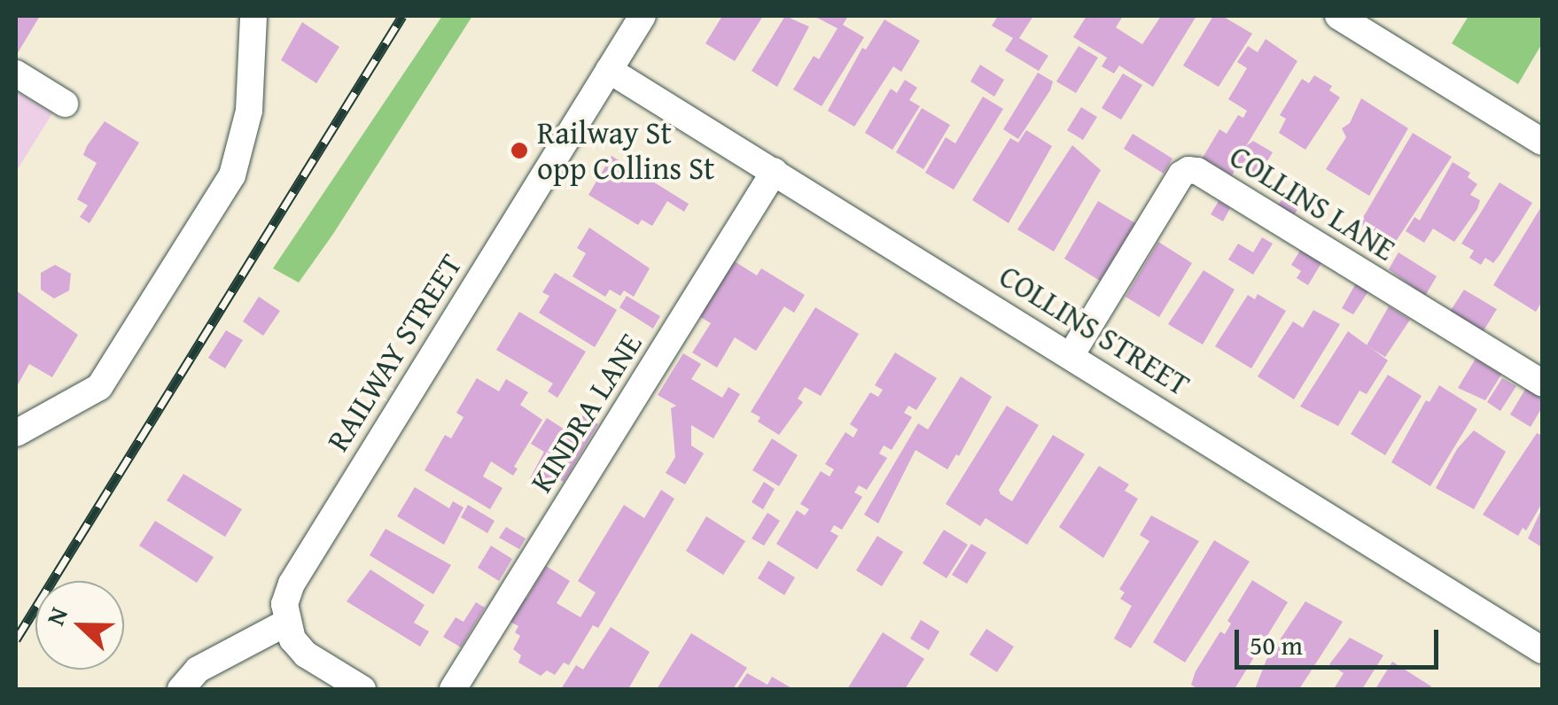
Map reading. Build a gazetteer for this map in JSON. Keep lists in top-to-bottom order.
{
  "streets": {
    "street": [
      "COLLINS LANE",
      "COLLINS STREET",
      "RAILWAY STREET",
      "KINDRA LANE"
    ]
  },
  "crossings": [
    ["COLLINS LANE", "COLLINS STREET"],
    ["COLLINS STREET", "RAILWAY STREET"],
    ["COLLINS STREET", "KINDRA LANE"]
  ],
  "places": ["Railway St opp Collins St"],
  "scale_bar": "50 m",
  "north": "left"
}
